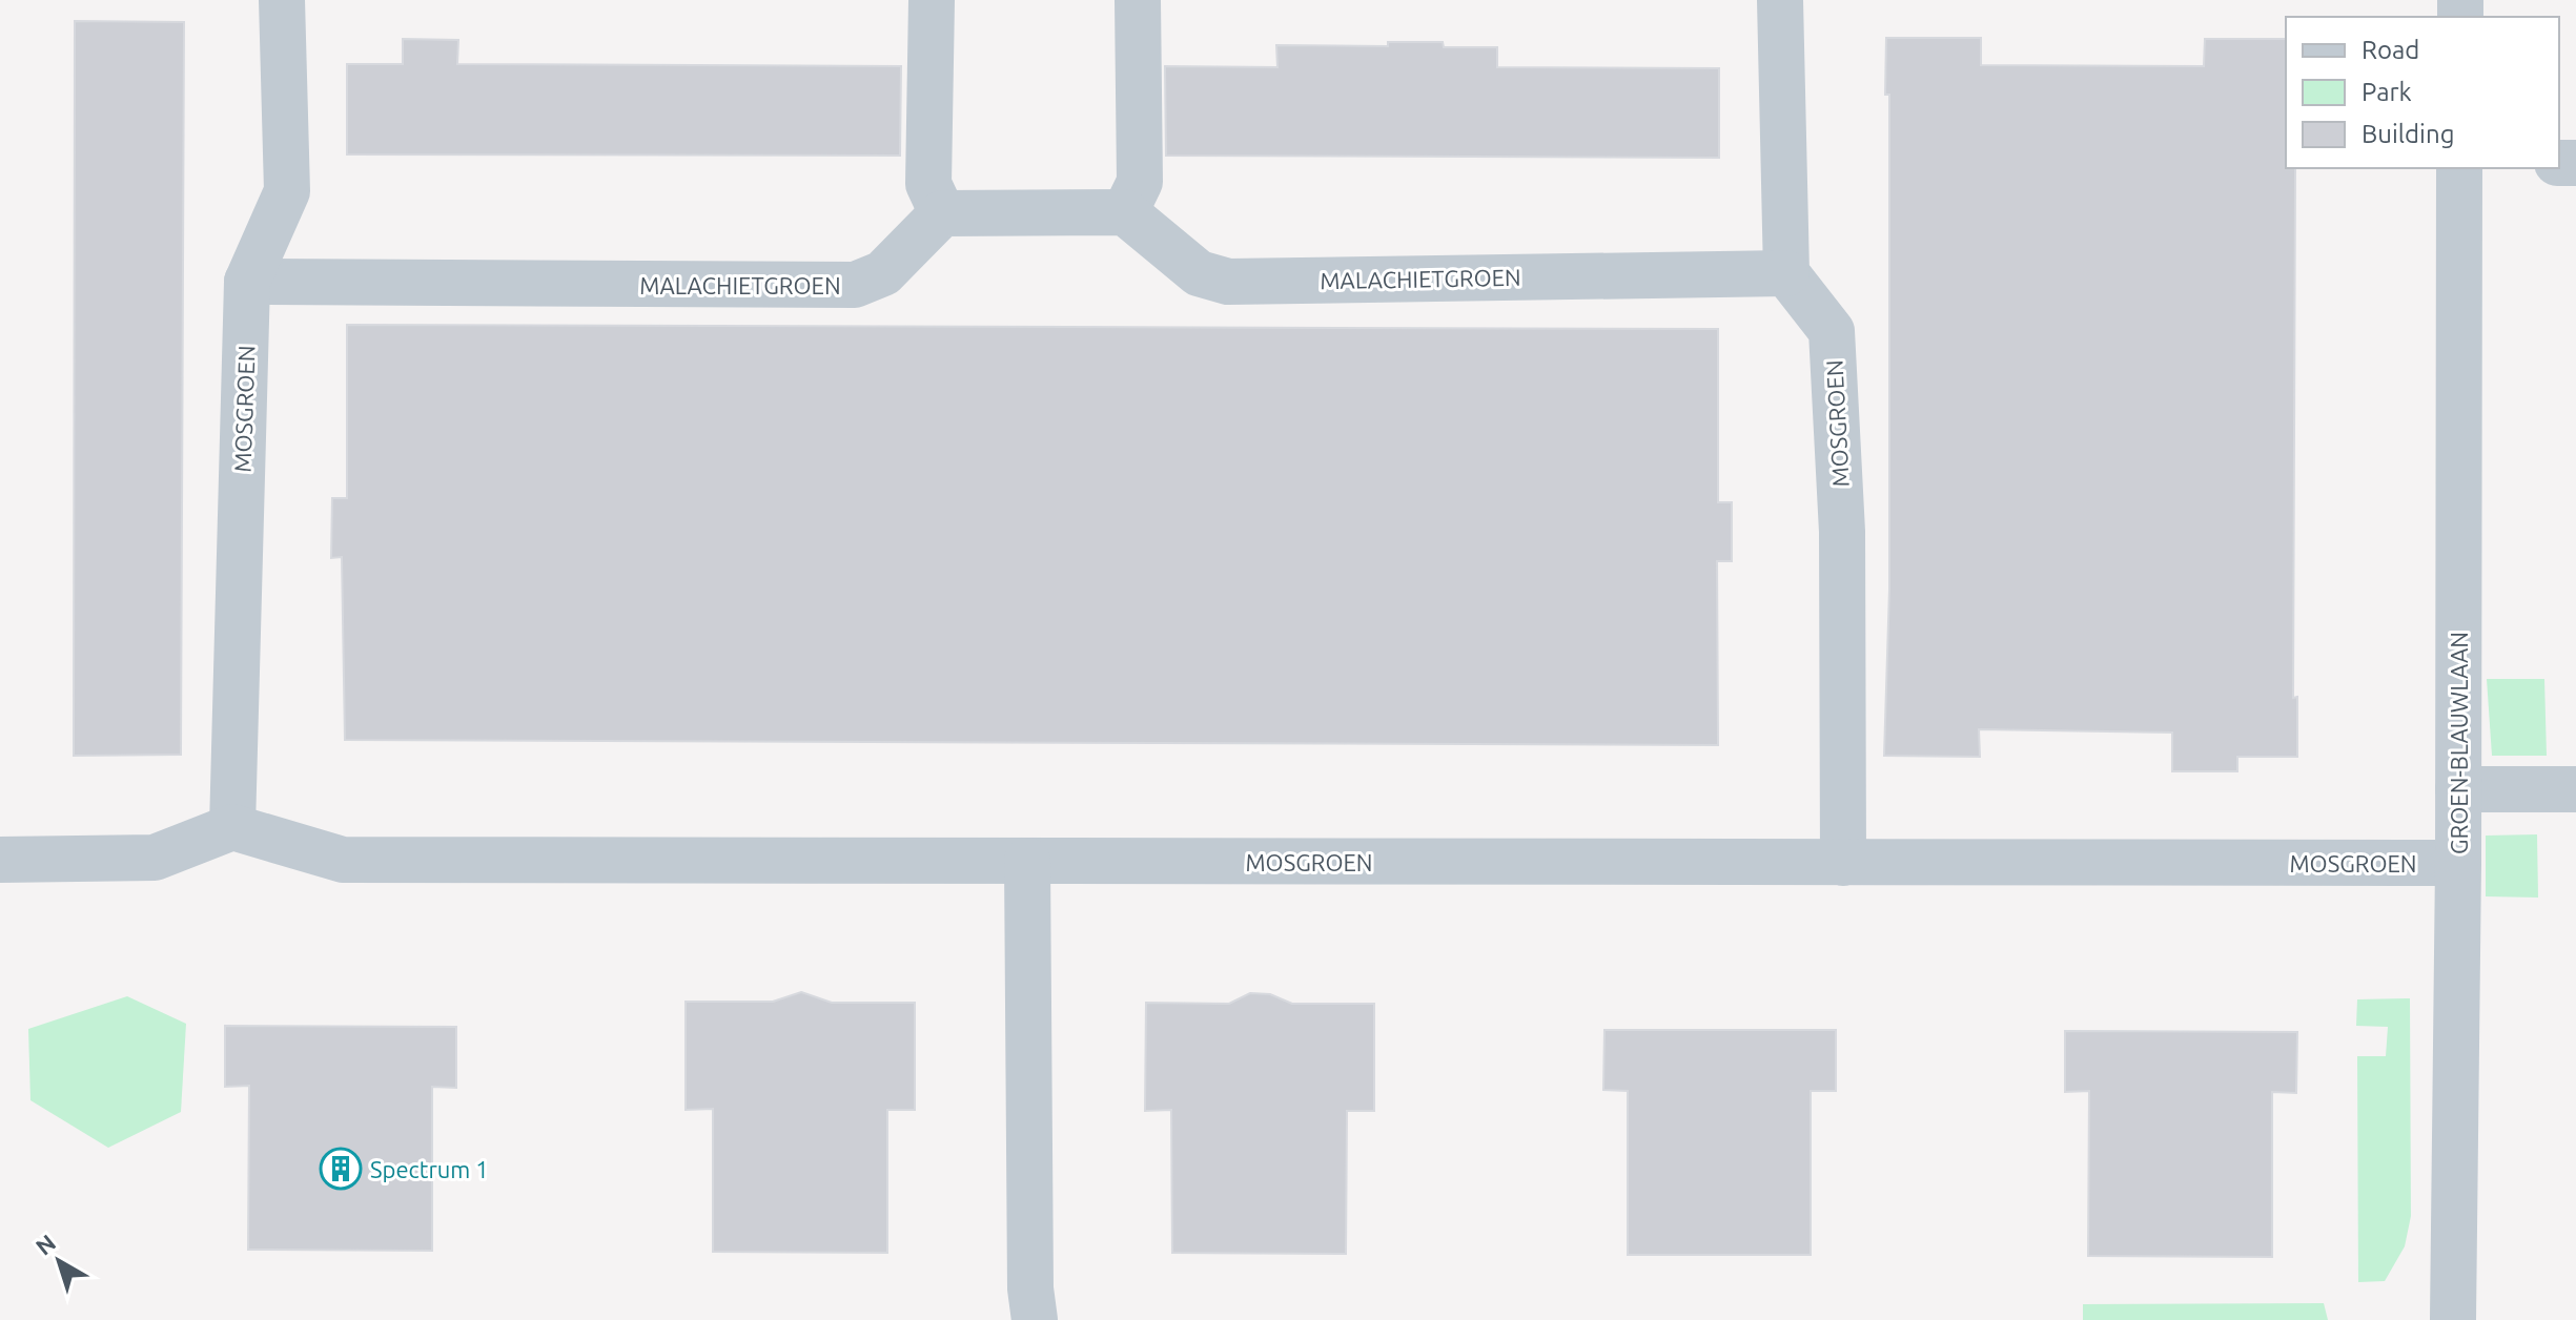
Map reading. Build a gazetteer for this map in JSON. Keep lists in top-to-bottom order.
{
  "streets": {
    "street": ["MALACHIETGROEN", "MOSGROEN", "GROEN-BLAUWLAAN"]
  },
  "crossings": [
    ["MALACHIETGROEN", "MOSGROEN"],
    ["MOSGROEN", "GROEN-BLAUWLAAN"]
  ],
  "places": {
    "building": ["Spectrum 1"]
  },
  "legend": ["Road", "Park", "Building"],
  "north": "top left"
}
